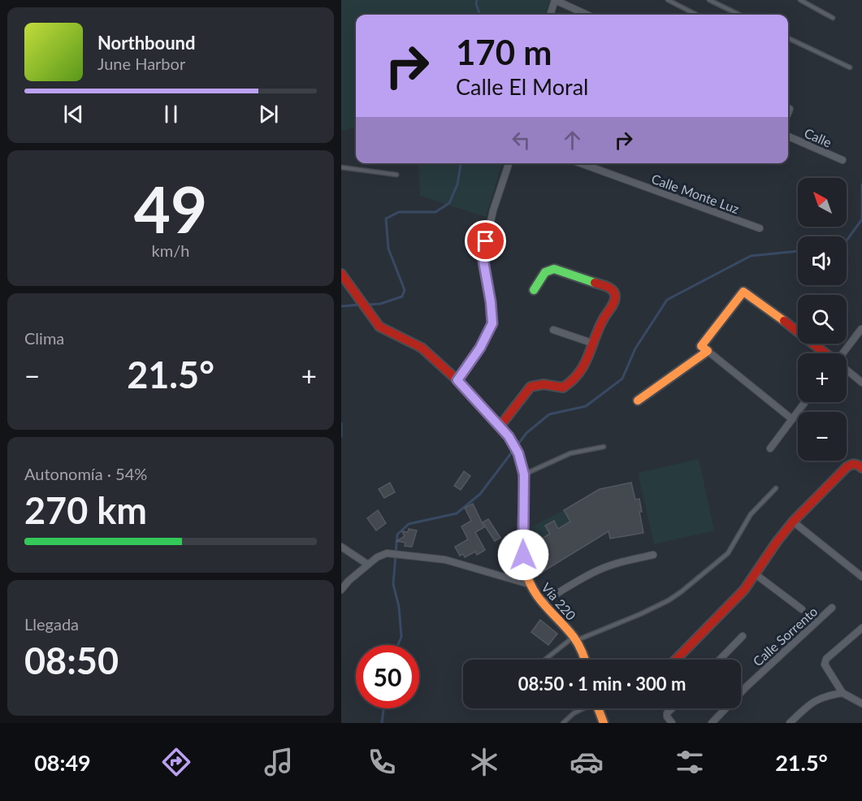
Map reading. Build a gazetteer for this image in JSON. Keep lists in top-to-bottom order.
{
  "streets": {
    "street": [
      "Calle",
      "Calle Monte Luz",
      "Vía 220",
      "Calle Sorrento"
    ]
  },
  "north": "top left",
  "page": {
    "turn": ["170 m", "Calle El Moral"],
    "song": ["Northbound", "June Harbor"],
    "tile": [
      ["49", "km/h"],
      "Clima",
      ["Autonomía · 54%", "270 km"],
      ["Llegada", "08:50"]
    ],
    "map_buttons": ["+", "−"],
    "heat": ["−", "21.5°", "+"],
    "limit": "50",
    "trip": "08:50 · 1 min · 300 m",
    "tabs": ["08:49", "21.5°"]
  }
}
